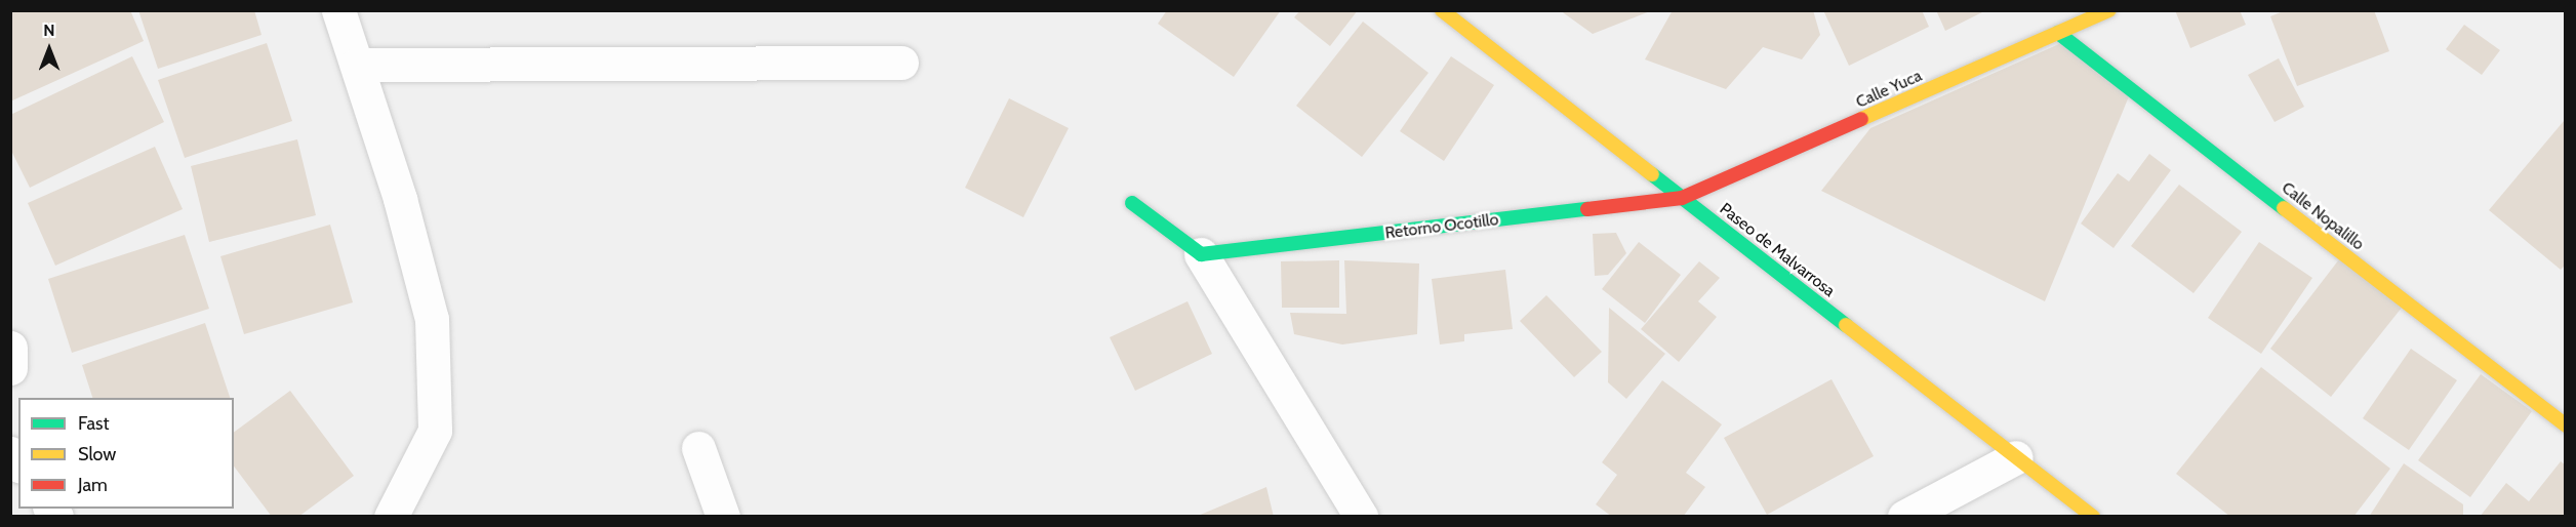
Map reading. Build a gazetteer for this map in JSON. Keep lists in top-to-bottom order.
{
  "streets": {
    "street": [
      "Calle Yuca",
      "Calle Nopalillo",
      "Retorno Ocotillo",
      "Paseo de Malvarrosa"
    ]
  },
  "crossings": [
    ["Calle Yuca", "Calle Nopalillo"],
    ["Calle Yuca", "Retorno Ocotillo"],
    ["Calle Yuca", "Paseo de Malvarrosa"],
    ["Retorno Ocotillo", "Paseo de Malvarrosa"]
  ],
  "legend": ["Fast", "Slow", "Jam"],
  "north": "top"
}
